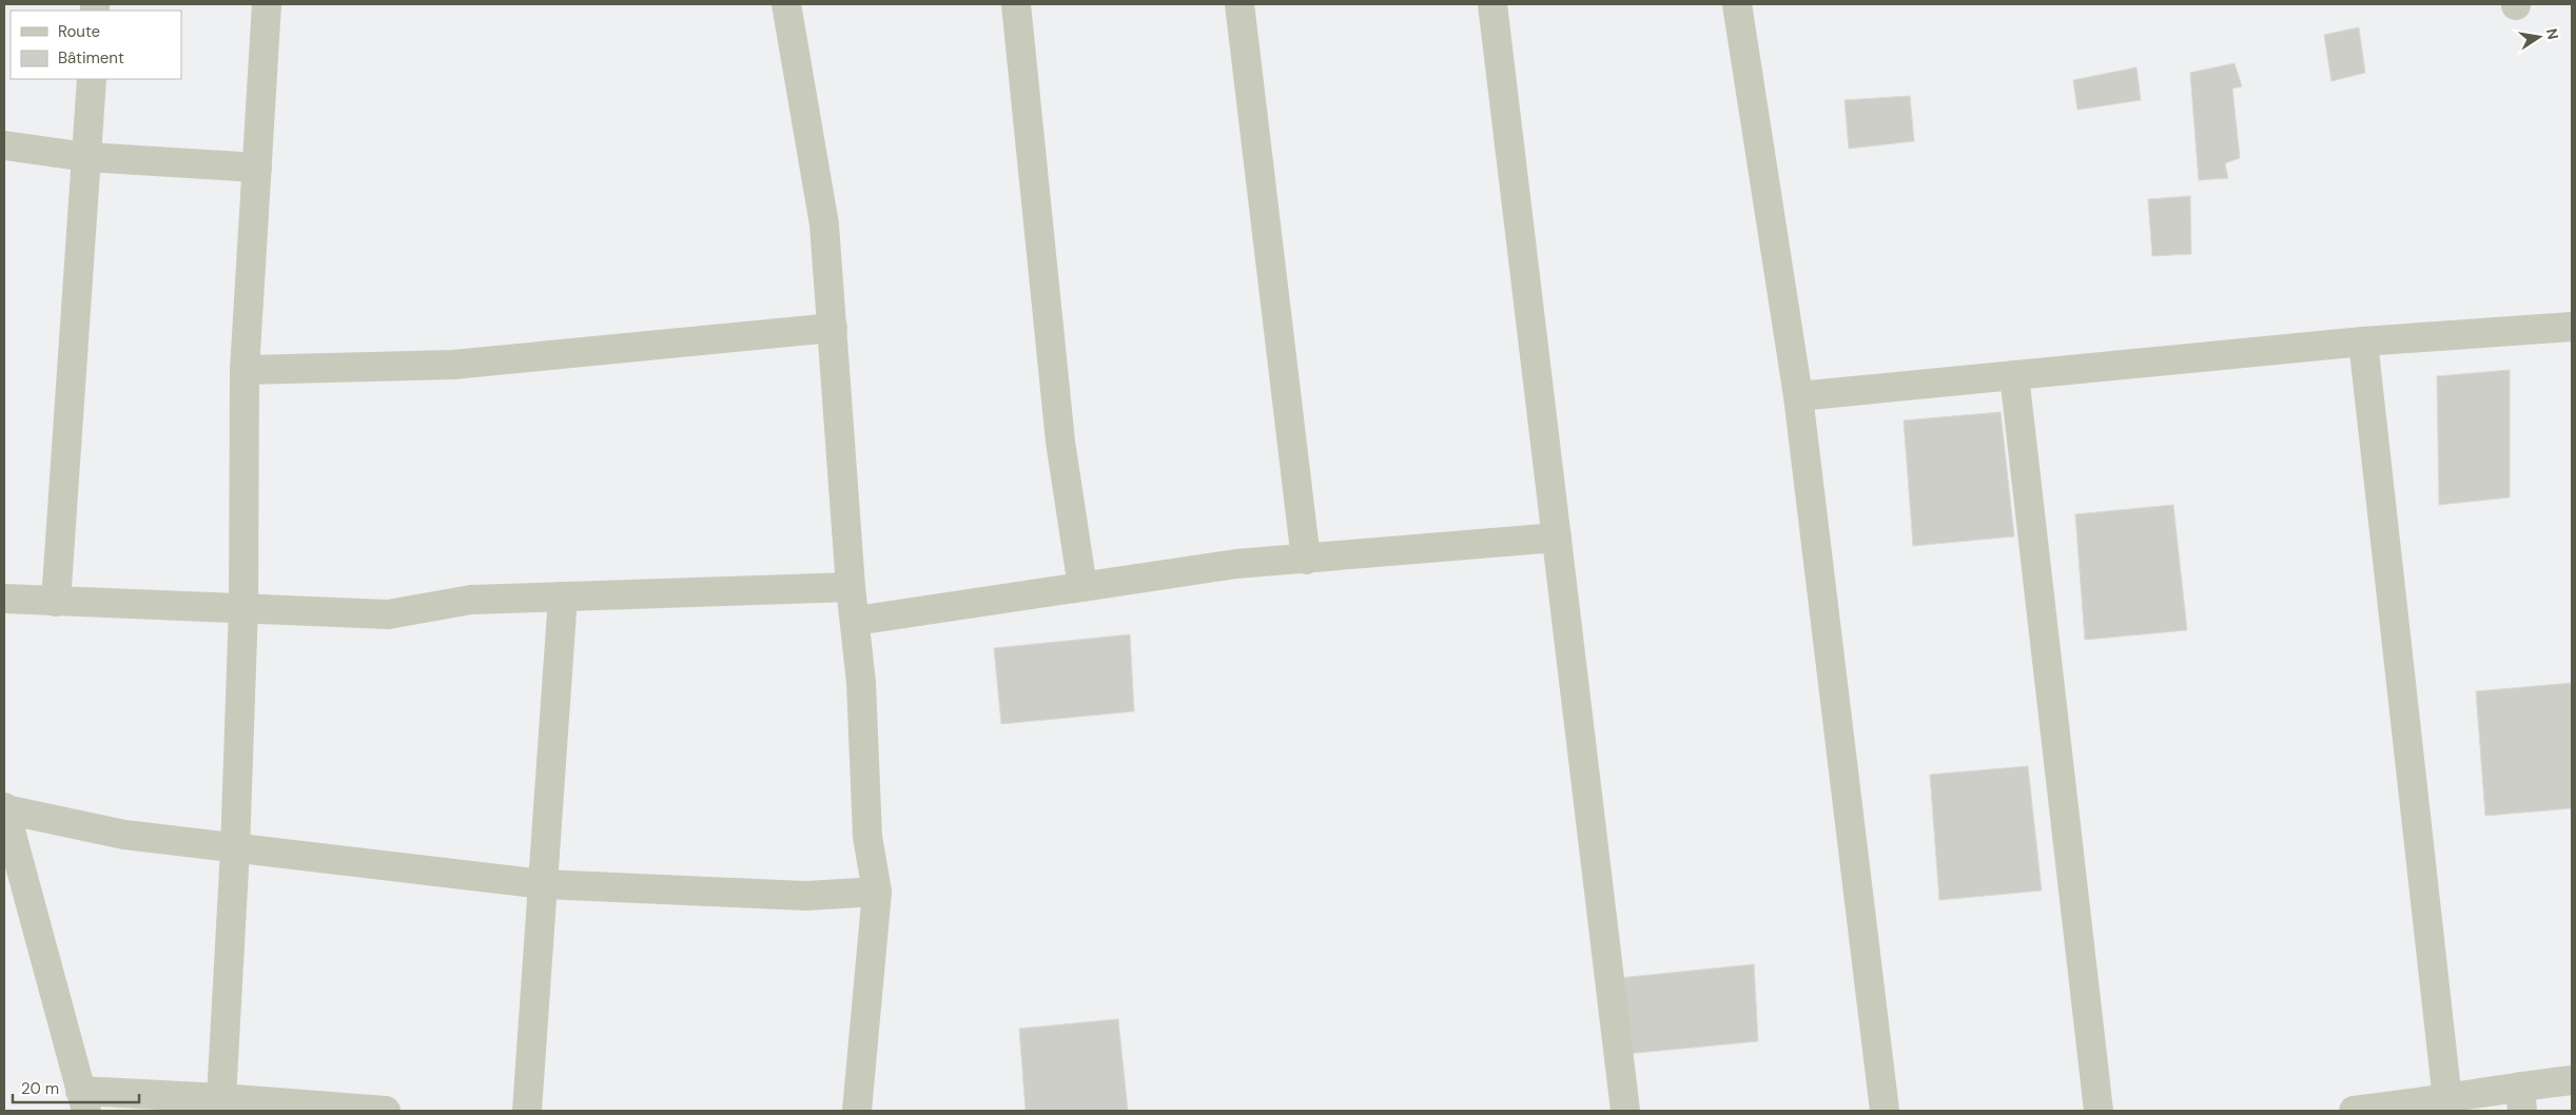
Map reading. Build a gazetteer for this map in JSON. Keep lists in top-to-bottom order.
{
  "legend": ["Route", "Bâtiment"],
  "scale_bar": "20 m",
  "north": "right"
}
